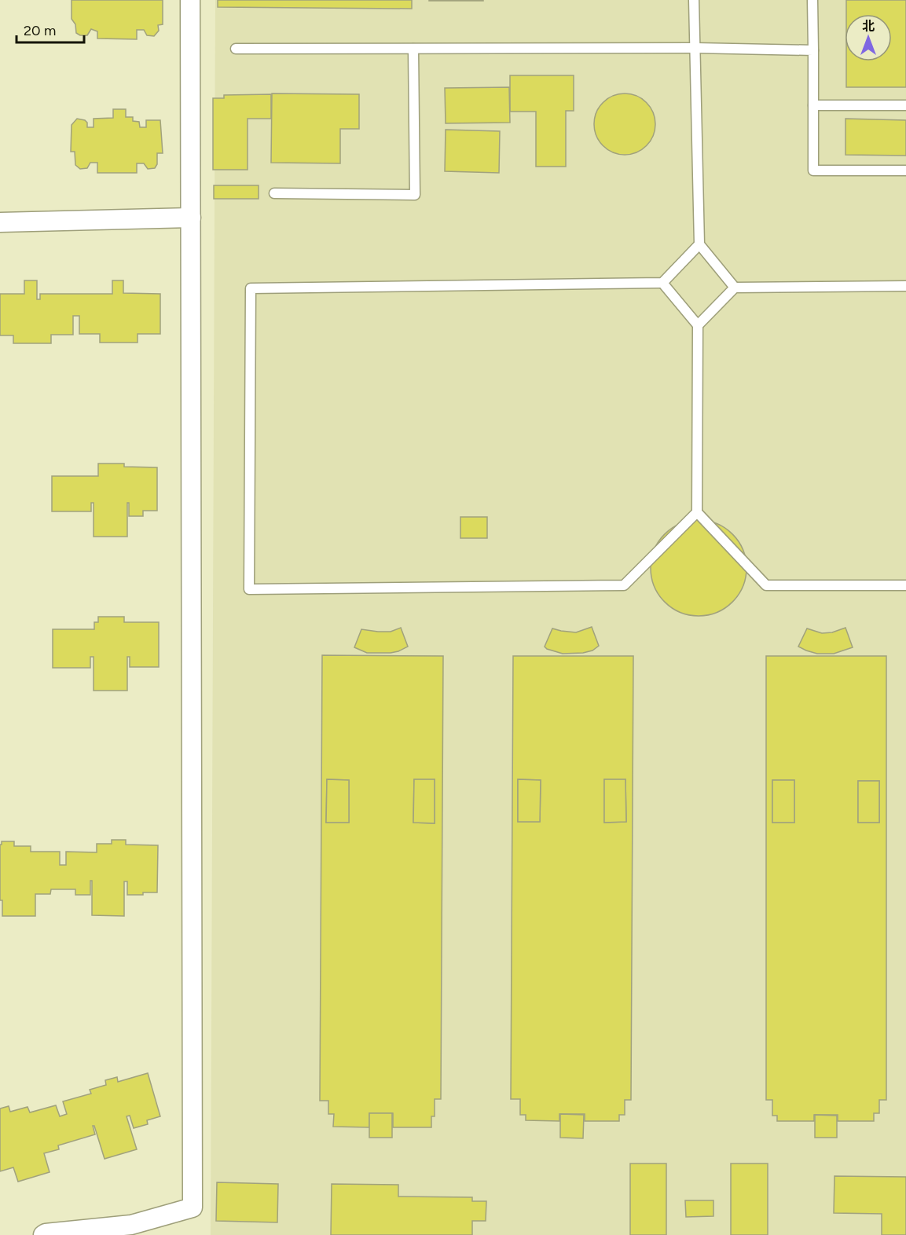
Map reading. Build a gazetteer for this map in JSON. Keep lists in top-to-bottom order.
{
  "scale_bar": "20 m",
  "north": "top"
}
